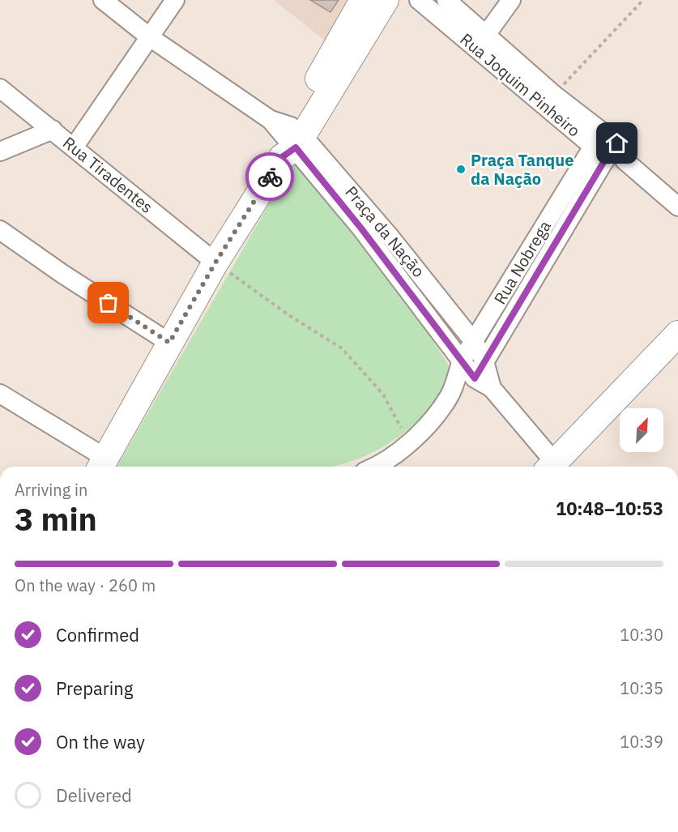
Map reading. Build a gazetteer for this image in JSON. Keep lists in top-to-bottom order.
{
  "streets": {
    "street": [
      "Rua Joquim Pinheiro",
      "Rua Tiradentes",
      "Praça da Nação",
      "Rua Nobrega"
    ]
  },
  "crossings": [
    ["Rua Joquim Pinheiro", "Rua Nobrega"],
    ["Praça da Nação", "Rua Nobrega"]
  ],
  "places": ["Praça Tanque da Nação"],
  "north": "top right",
  "page": {
    "heading": ["3 min", "Arriving in", "10:48–10:53"],
    "bar": "On the way · 260 m",
    "list": [
      ["Confirmed", "10:30"],
      ["Preparing", "10:35"],
      ["On the way", "10:39"],
      "Delivered"
    ]
  }
}
